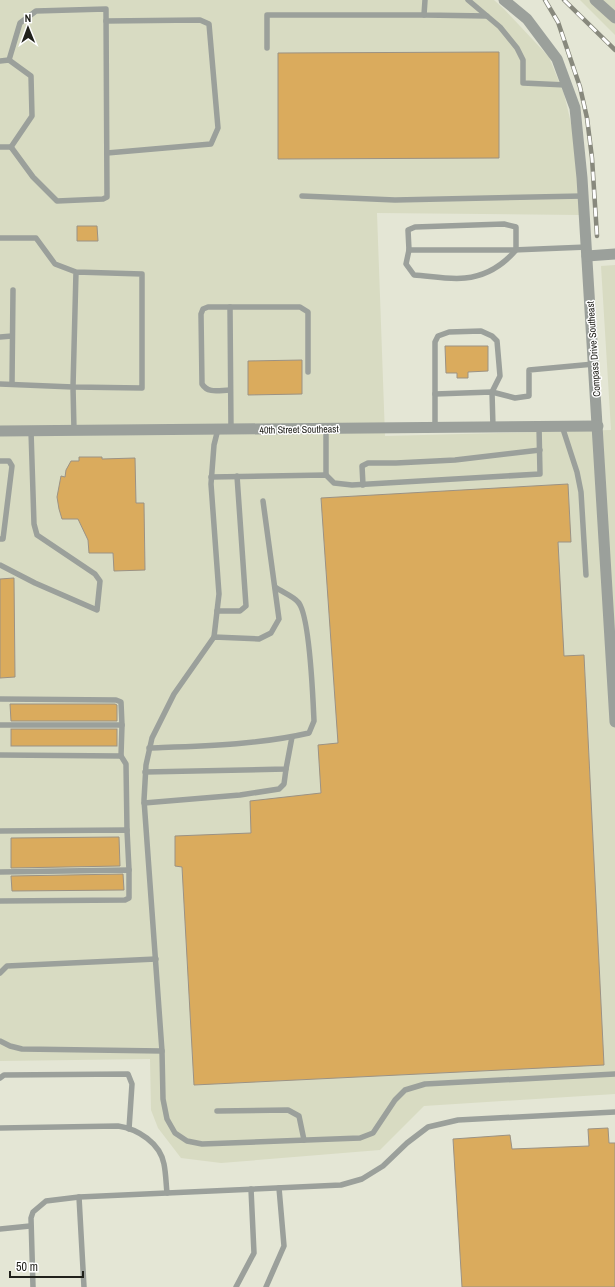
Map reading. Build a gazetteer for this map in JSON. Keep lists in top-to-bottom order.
{
  "streets": {
    "street": ["Compass Drive Southeast", "40th Street Southeast"]
  },
  "crossings": [
    ["Compass Drive Southeast", "40th Street Southeast"]
  ],
  "scale_bar": "50 m",
  "north": "top"
}
